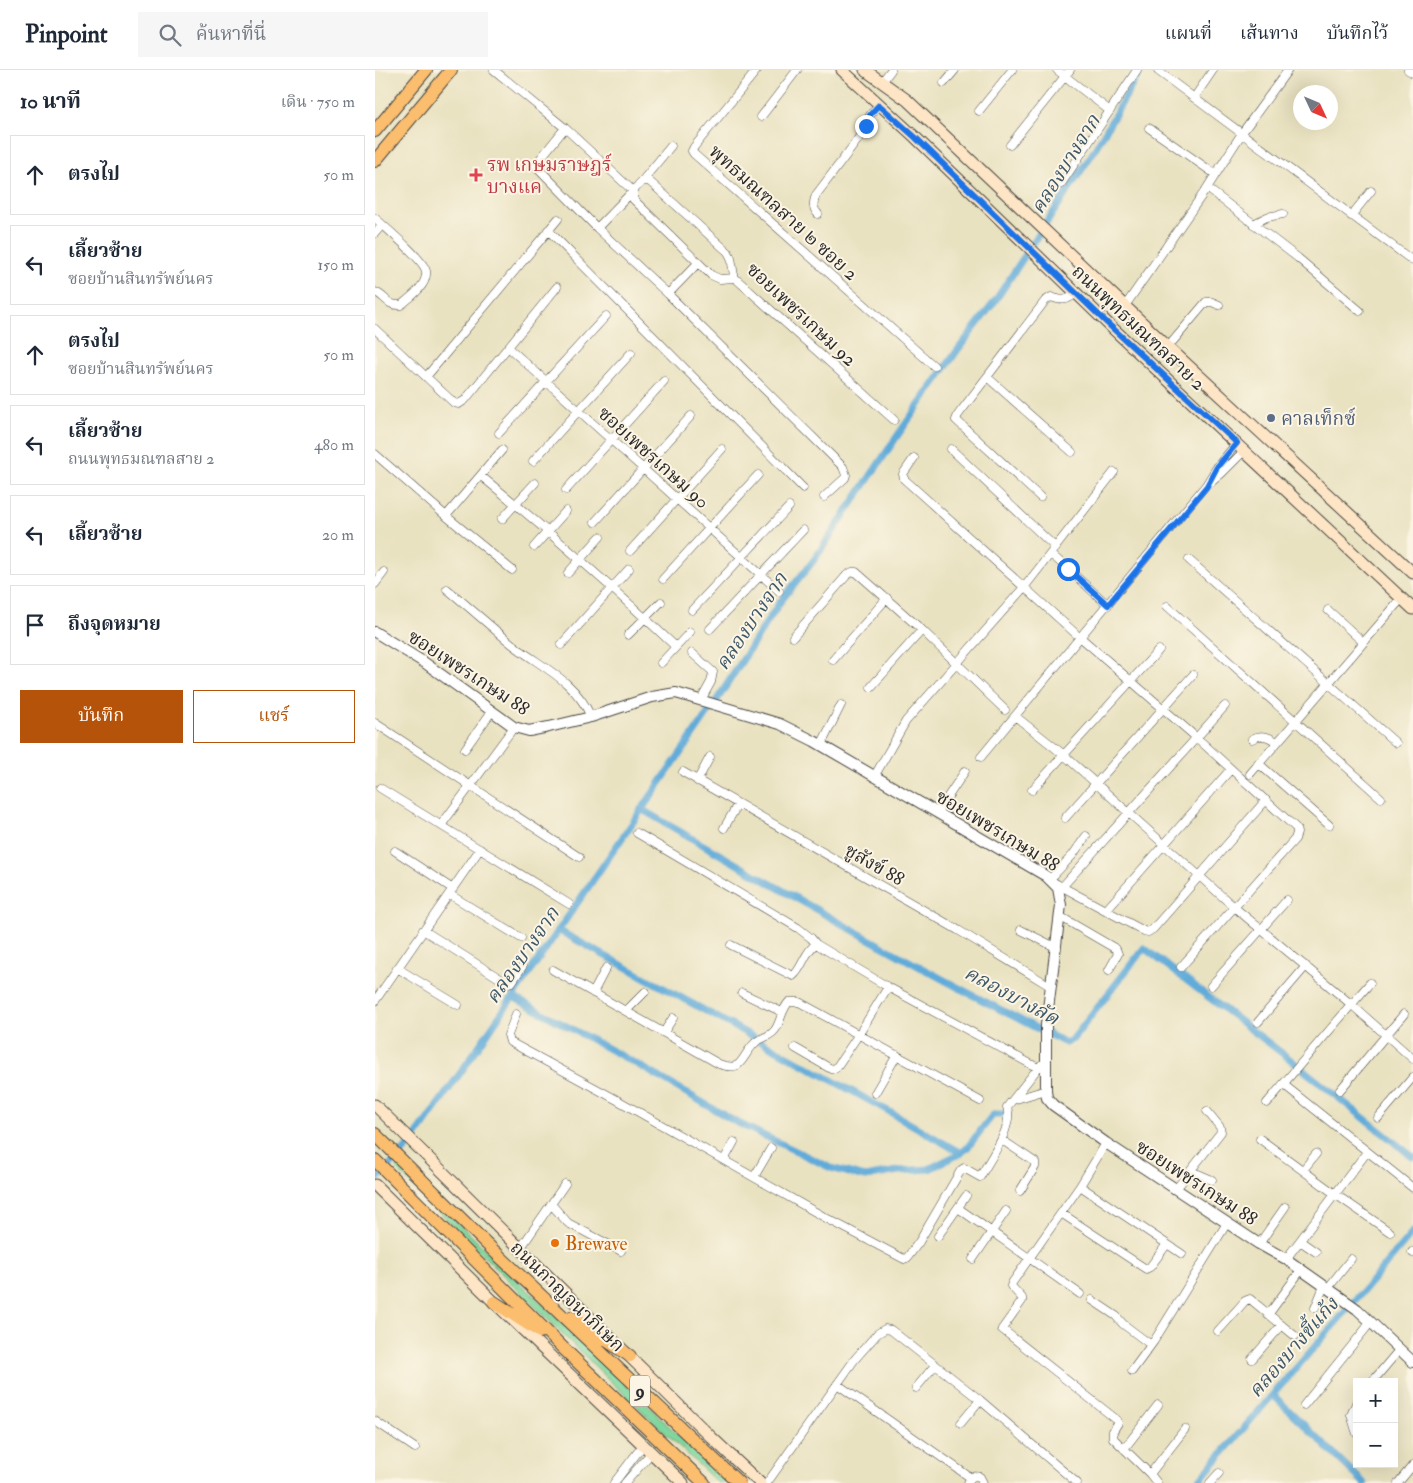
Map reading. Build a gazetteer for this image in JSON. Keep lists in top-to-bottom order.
{
  "streets": {
    "main road": ["ถนนพุทธมณฑลสาย 2", "ถนนกาญจนาภิเษก", "9"],
    "street": [
      "พุทธมณฑลสาย ๒ ซอย 2",
      "ซอยเพชรเกษม 92",
      "ซอยเพชรเกษม 90",
      "ซอยเพชรเกษม 88",
      "ชูสังข์ 88"
    ]
  },
  "crossings": [
    ["ซอยเพชรเกษม 88", "ชูสังข์ 88"]
  ],
  "water": ["คลองบางจาก", "คลองบางลัด", "คลองบางขี้แก้ง"],
  "places": {
    "health": ["รพ เกษมราษฎร์ บางแค"],
    "other": ["คาลเท็กซ์", "Brewave"]
  },
  "north": "bottom right",
  "page": {
    "header": "Pinpoint",
    "search": "ค้นหาที่นี่",
    "nav": ["แผนที่", "เส้นทาง", "บันทึกไว้"],
    "heading": ["10 นาที", "เดิน · 750 m"],
    "list": [
      ["ตรงไป", "50 m"],
      ["เลี้ยวซ้าย", "ซอยบ้านสินทรัพย์นคร", "150 m"],
      ["ตรงไป", "ซอยบ้านสินทรัพย์นคร", "50 m"],
      ["เลี้ยวซ้าย", "ถนนพุทธมณฑลสาย 2", "480 m"],
      ["เลี้ยวซ้าย", "20 m"],
      "ถึงจุดหมาย"
    ],
    "buttons": ["บันทึก", "แชร์"],
    "map_buttons": ["+", "−"]
  }
}
